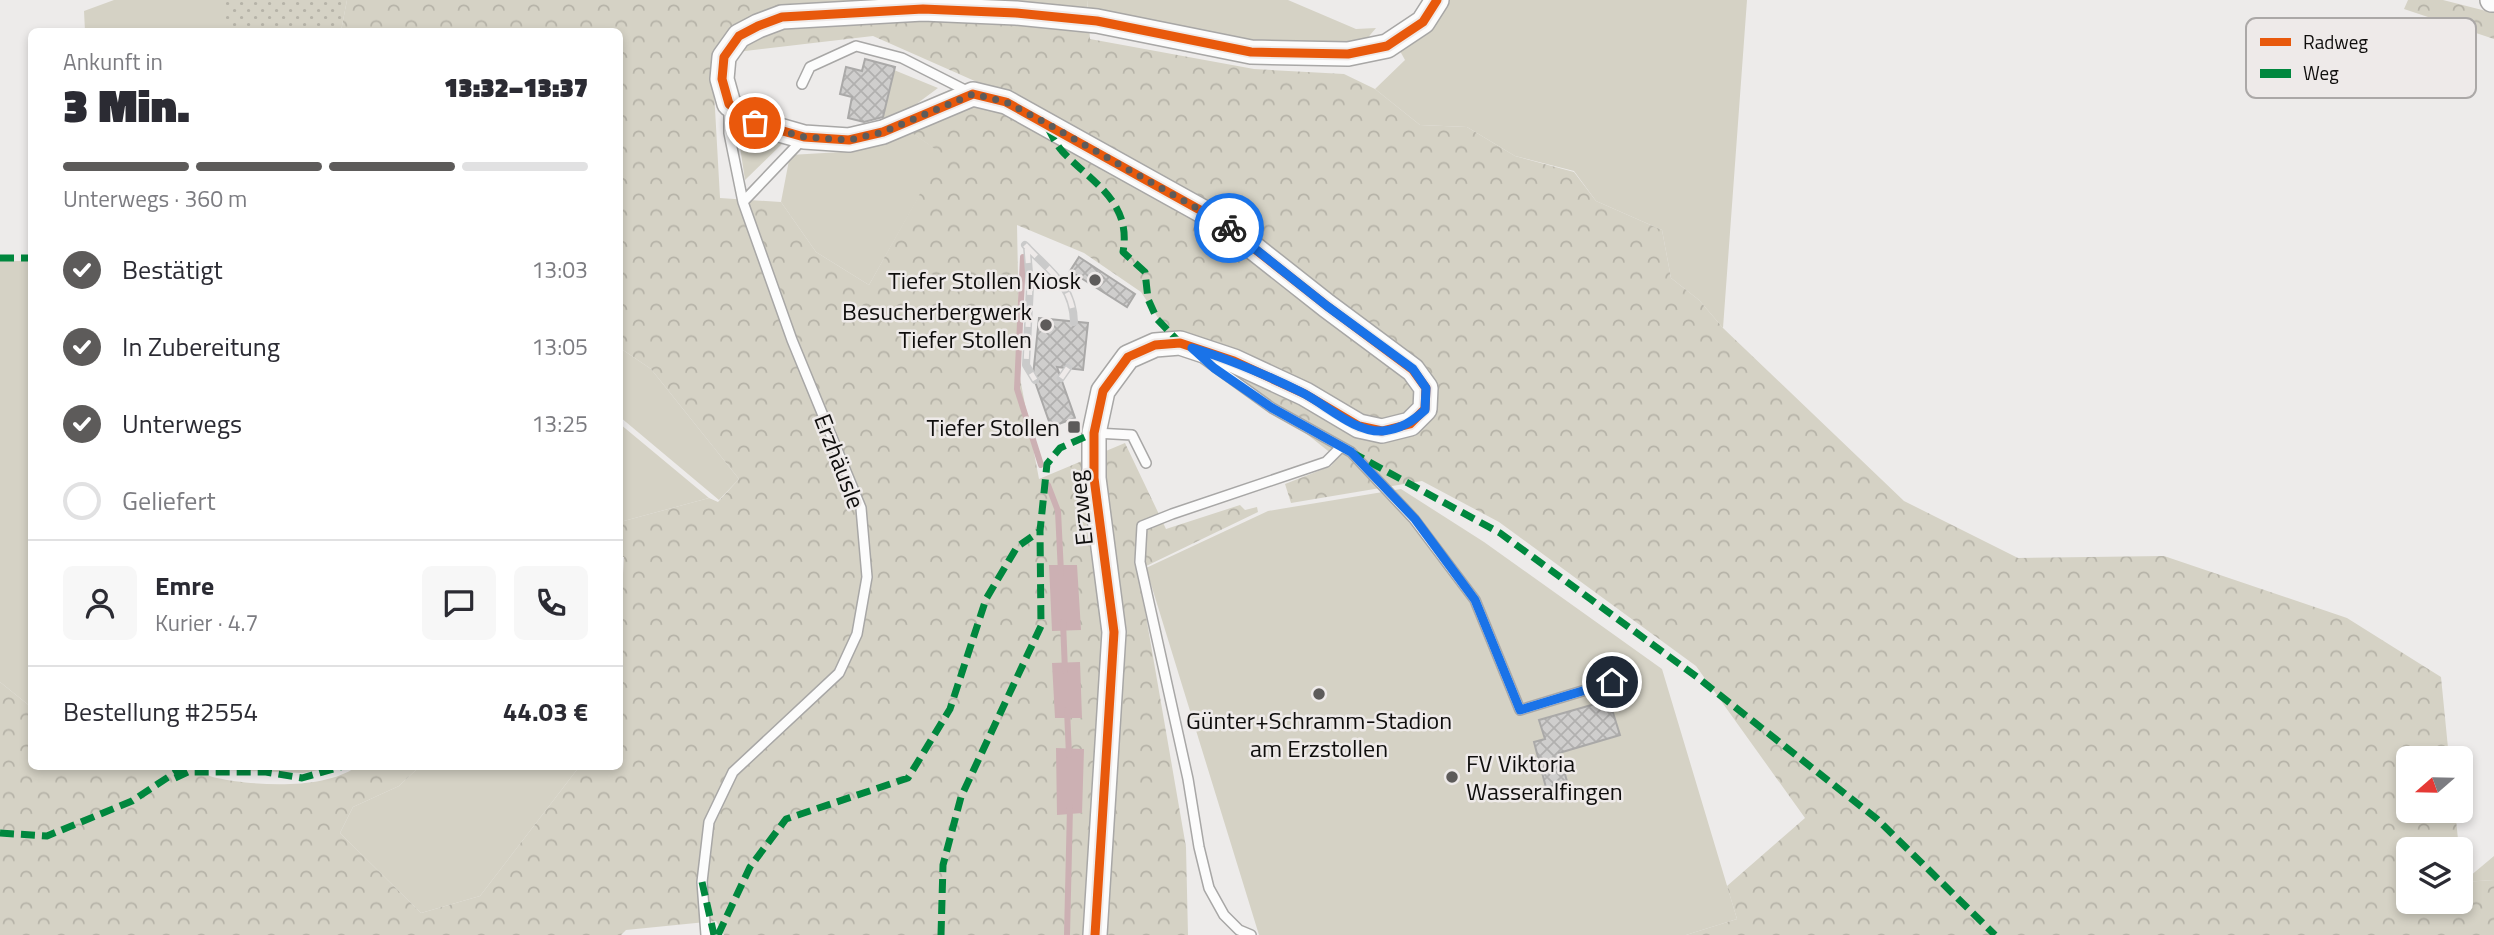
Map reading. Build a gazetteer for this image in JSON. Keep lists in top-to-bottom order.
{
  "streets": {
    "street": ["Erzweg"],
    "lane": ["Erzhäusle"]
  },
  "places": {
    "other": [
      "Tiefer Stollen Kiosk",
      "Besucherbergwerk Tiefer Stollen",
      "Günter+Schramm-Stadion am Erzstollen",
      "FV Viktoria Wasseralfingen"
    ],
    "transit": ["Tiefer Stollen"]
  },
  "legend": ["Radweg", "Weg"],
  "north": "left",
  "page": {
    "heading": ["3 Min.", "Ankunft in", "13:32–13:37"],
    "panel": [
      "Emre",
      "Kurier · 4.7",
      "Bestellung #2554",
      "44.03 €"
    ],
    "bar": "Unterwegs · 360 m",
    "list": [
      ["Bestätigt", "13:03"],
      ["In Zubereitung", "13:05"],
      ["Unterwegs", "13:25"],
      "Geliefert"
    ]
  }
}
